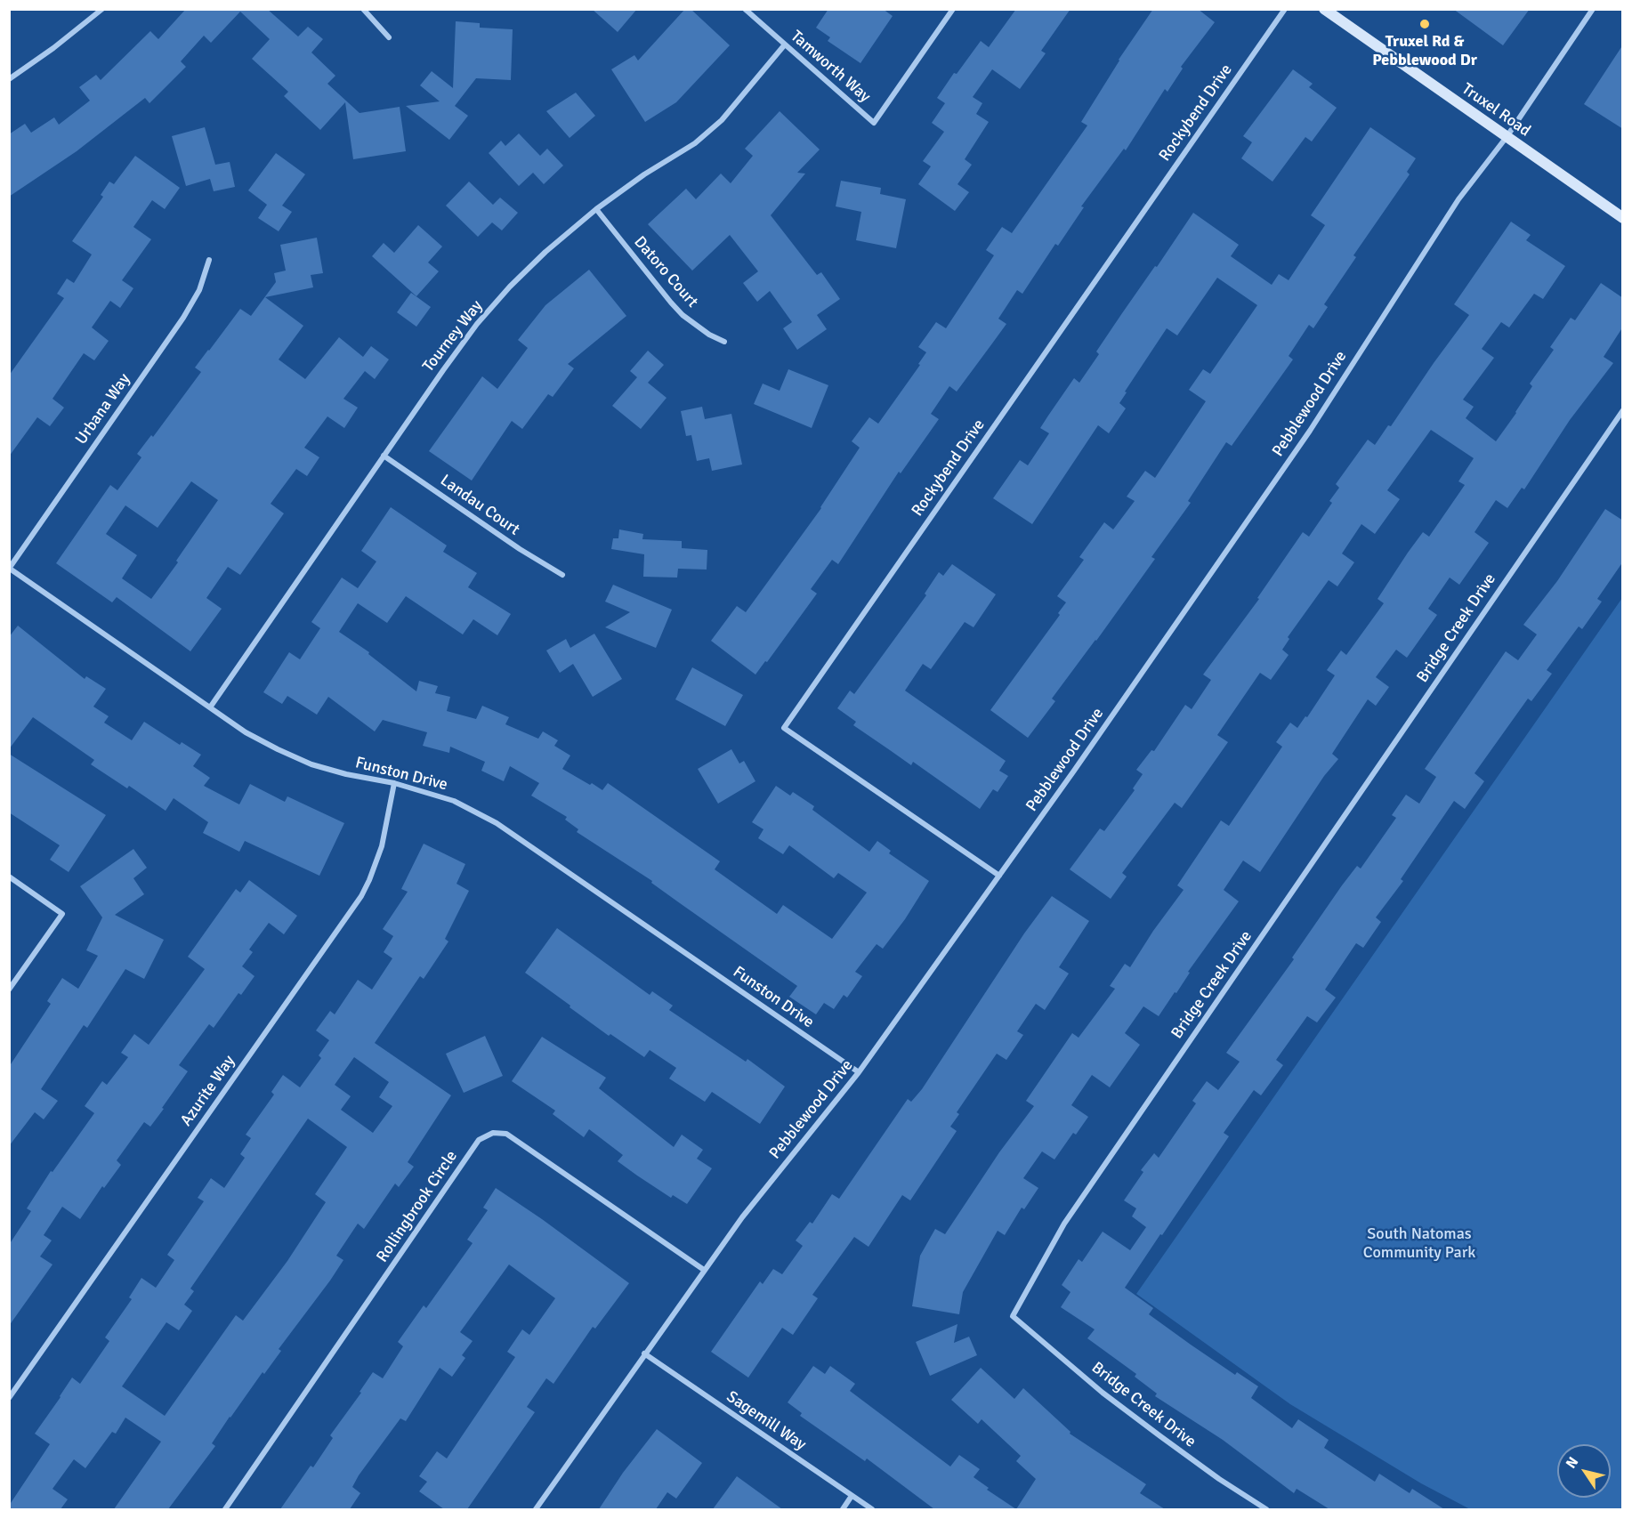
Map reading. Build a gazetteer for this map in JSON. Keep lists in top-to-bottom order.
{
  "streets": {
    "main road": ["Truxel Road"],
    "street": [
      "Tamworth Way",
      "Rockybend Drive",
      "Datoro Court",
      "Tourney Way",
      "Pebblewood Drive",
      "Urbana Way",
      "Landau Court",
      "Bridge Creek Drive",
      "Funston Drive",
      "Azurite Way",
      "Rollingbrook Circle",
      "Sagemill Way"
    ]
  },
  "crossings": [
    ["Tamworth Way", "Tourney Way"],
    ["Truxel Road", "Pebblewood Drive"],
    ["Rockybend Drive", "Pebblewood Drive"],
    ["Datoro Court", "Tourney Way"],
    ["Tourney Way", "Landau Court"],
    ["Tourney Way", "Funston Drive"],
    ["Pebblewood Drive", "Funston Drive"],
    ["Pebblewood Drive", "Rollingbrook Circle"],
    ["Pebblewood Drive", "Sagemill Way"],
    ["Urbana Way", "Funston Drive"],
    ["Funston Drive", "Azurite Way"]
  ],
  "parks": ["South Natomas Community Park"],
  "places": ["Truxel Rd & Pebblewood Dr"],
  "north": "top left"
}
